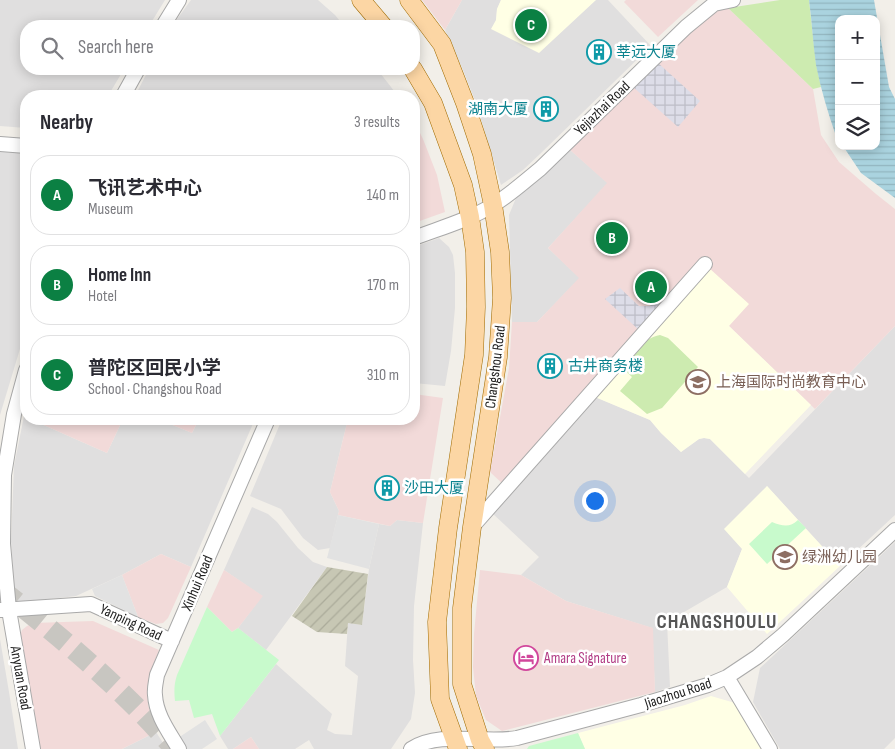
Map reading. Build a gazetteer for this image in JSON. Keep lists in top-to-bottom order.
{
  "streets": {
    "main road": ["Changshou Road"],
    "street": [
      "Yejiazhai Road",
      "Xinhui Road",
      "Yanping Road",
      "Anyuan Road",
      "Jiaozhou Road"
    ]
  },
  "crossings": [
    ["Yejiazhai Road", "Changshou Road"],
    ["Changshou Road", "Jiaozhou Road"],
    ["Xinhui Road", "Yanping Road"],
    ["Yanping Road", "Anyuan Road"]
  ],
  "districts": ["CHANGSHOULU"],
  "places": {
    "building": [
      "莘远大厦",
      "湖南大厦",
      "古井商务楼",
      "沙田大厦"
    ],
    "school or university": ["上海国际时尚教育中心", "绿洲幼儿园"],
    "hotel": ["Amara Signature"]
  },
  "page": {
    "pins": ["C", "B", "A"],
    "map_buttons": ["+", "−"],
    "search": "Search here",
    "heading": ["Nearby", "3 results"],
    "list": [
      {
        "mark": "A",
        "name": "飞讯艺术中心",
        "note": "Museum",
        "value": "140 m"
      },
      {
        "mark": "B",
        "name": "Home Inn",
        "note": "Hotel",
        "value": "170 m"
      },
      {
        "mark": "C",
        "name": "普陀区回民小学",
        "note": "School · Changshou Road",
        "value": "310 m"
      }
    ]
  }
}
